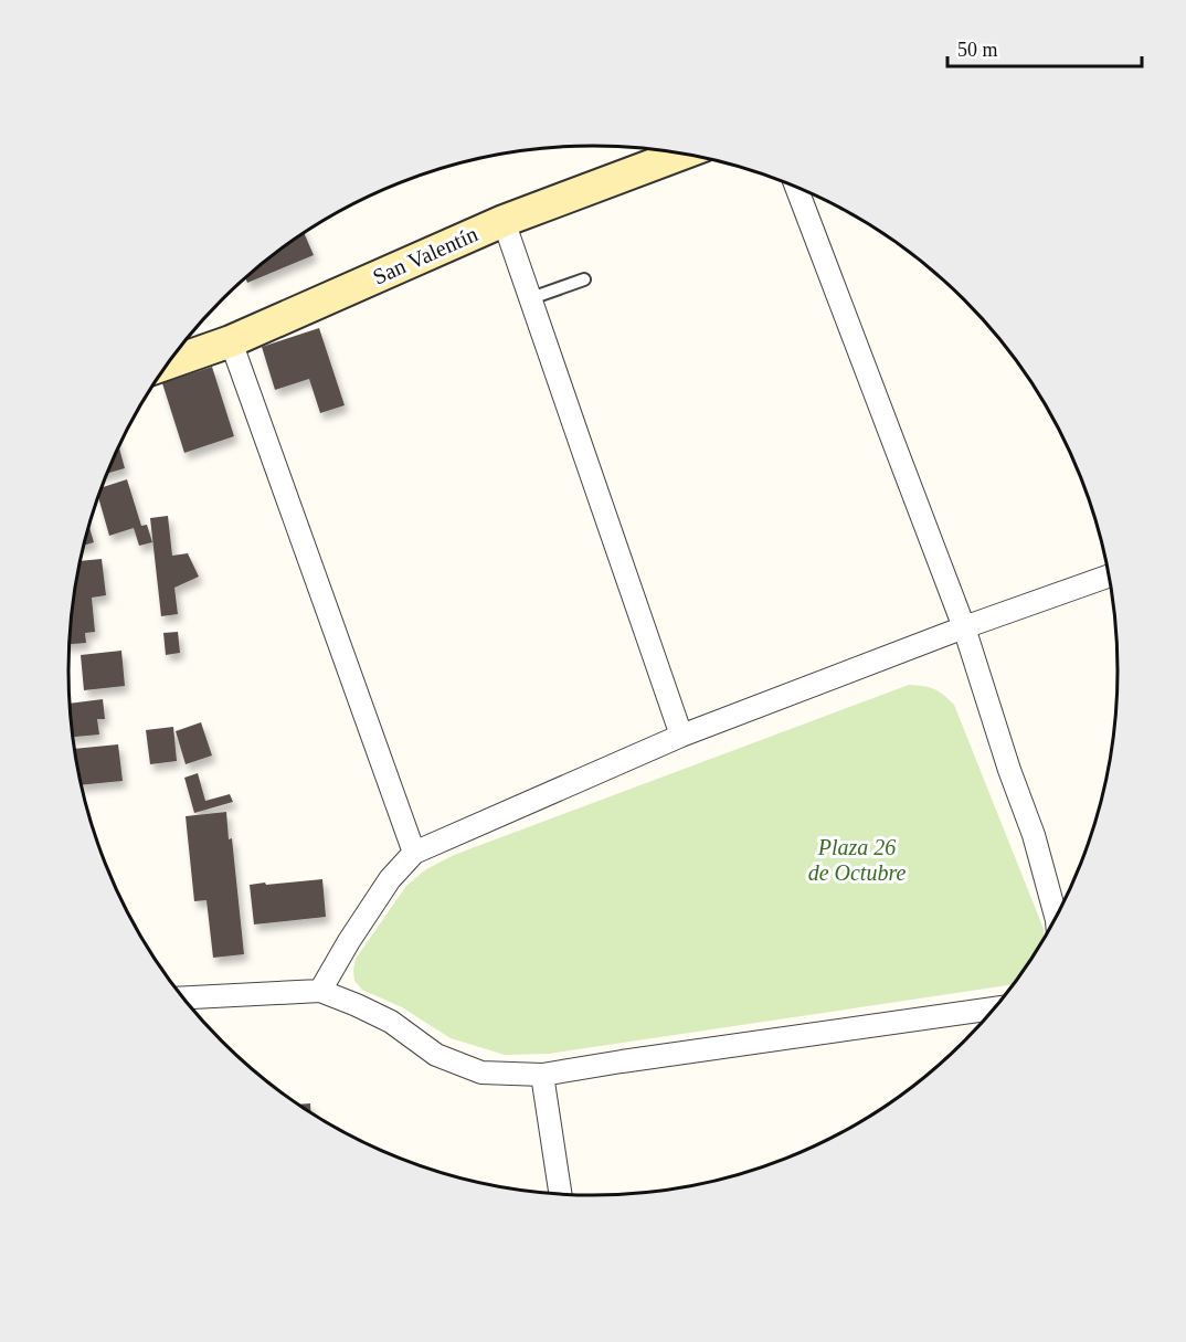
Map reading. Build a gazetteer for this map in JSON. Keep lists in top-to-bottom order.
{
  "streets": {
    "main road": ["San Valentín"]
  },
  "parks": ["Plaza 26 de Octubre"],
  "scale_bar": "50 m"
}
